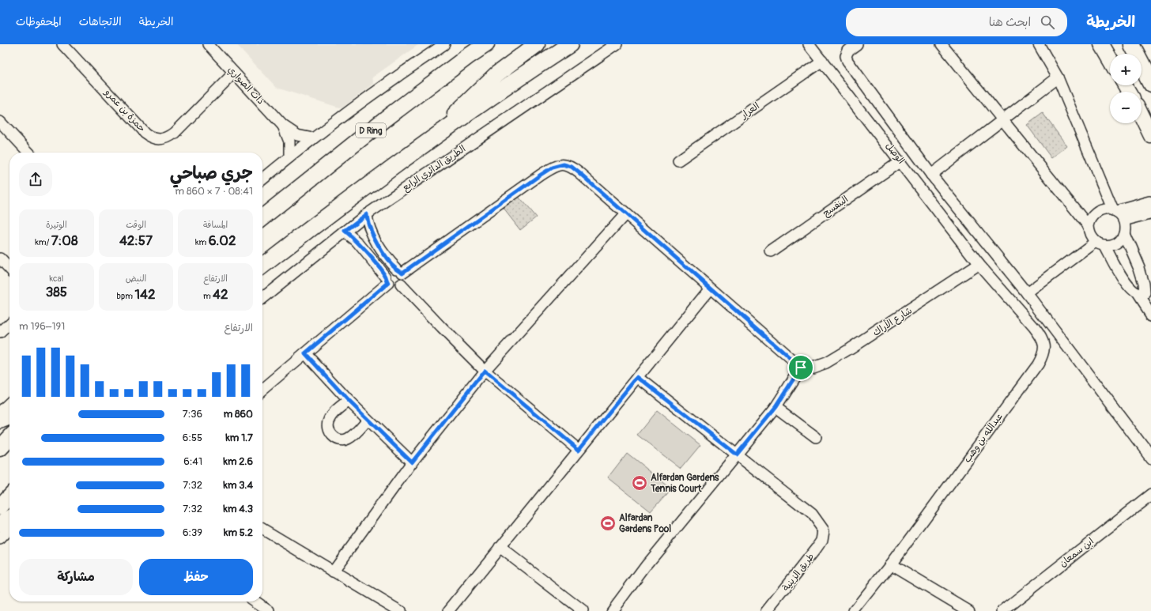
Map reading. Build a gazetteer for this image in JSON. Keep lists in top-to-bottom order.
{
  "streets": {
    "main road": ["D Ring"],
    "street": [
      "ذات الصواري",
      "حمزة بن عمرو",
      "العرار",
      "الوصل",
      "الطريق الدائري الرابع",
      "البنفسج",
      "شارع الأراك",
      "عبدالله بن وهب",
      "ابن سمعان",
      "طريق الزينية"
    ]
  },
  "crossings": [
    ["ذات الصواري", "حمزة بن عمرو"],
    ["العرار", "الوصل"],
    ["الوصل", "البنفسج"],
    ["الوصل", "شارع الأراك"],
    ["الوصل", "عبدالله بن وهب"],
    ["شارع الأراك", "عبدالله بن وهب"]
  ],
  "places": {
    "sports": ["Alfardan Gardens Tennis Court", "Alfardan Gardens Pool"]
  },
  "page": {
    "header": "الخريطة",
    "search": "ابحث هنا",
    "nav": ["الخريطة", "الاتجاهات", "المحفوظات"],
    "map_buttons": ["+", "−"],
    "heading": ["جري صباحي", "08:41 · 7 × 860 m"],
    "stats": [
      ["المسافة", "6.02 km"],
      ["الوقت", "42:57"],
      ["الوتيرة", "7:08 /km"],
      ["الارتفاع", "42 m"],
      ["النبض", "142 bpm"],
      ["kcal", "385"]
    ],
    "chart": ["الارتفاع", "191–196 m"],
    "list": [
      {
        "name": "860 m",
        "note": "7:36"
      },
      {
        "name": "1.7 km",
        "note": "6:55"
      },
      {
        "name": "2.6 km",
        "note": "6:41"
      },
      {
        "name": "3.4 km",
        "note": "7:32"
      },
      {
        "name": "4.3 km",
        "note": "7:32"
      },
      {
        "name": "5.2 km",
        "note": "6:39"
      }
    ],
    "buttons": ["حفظ", "مشاركة"]
  }
}
